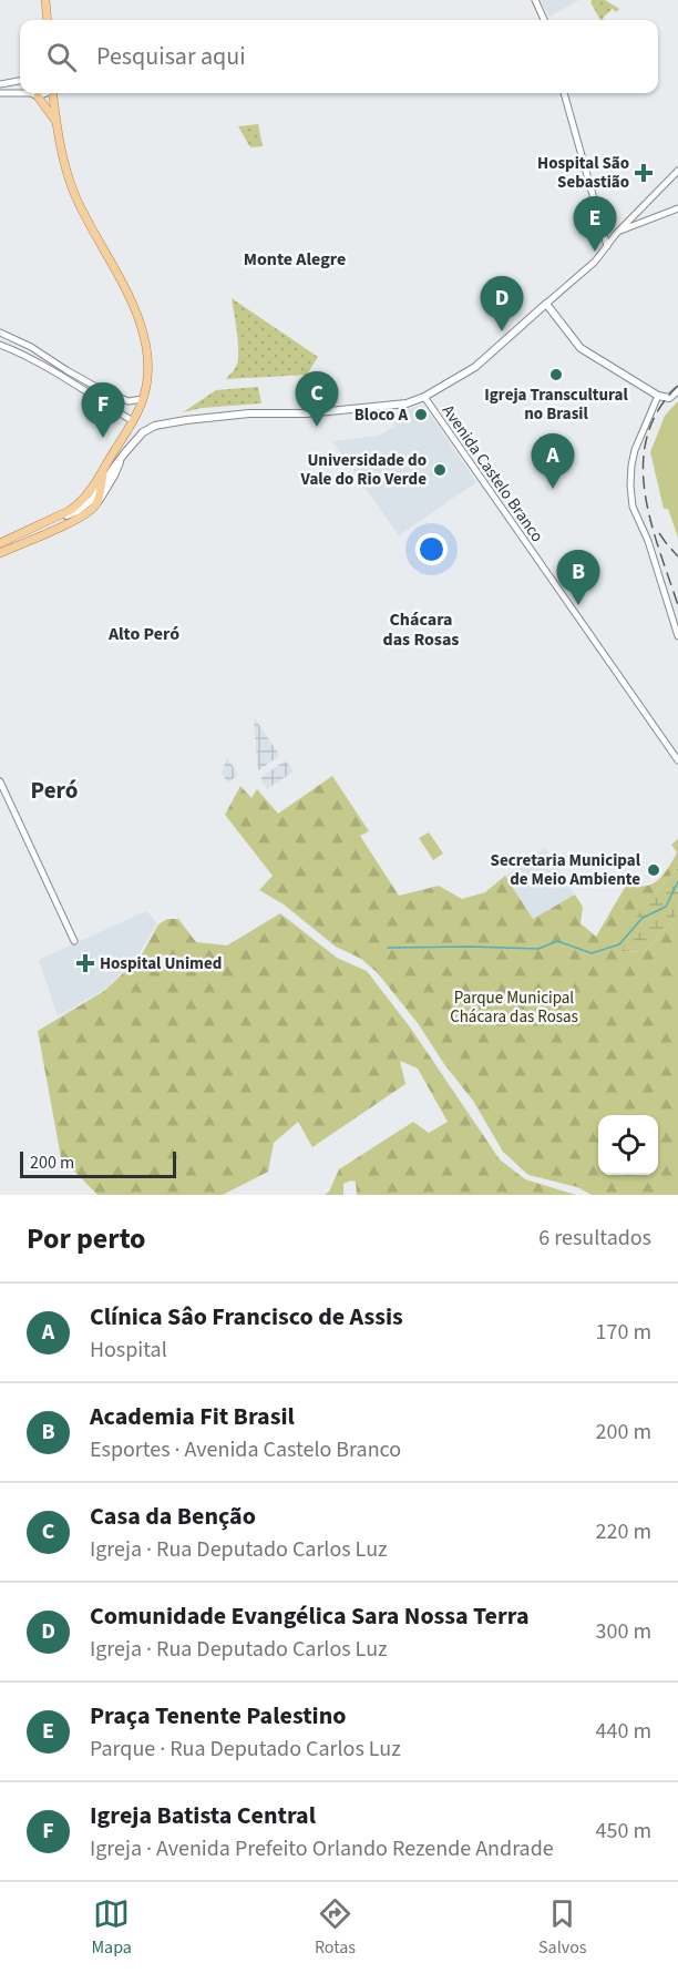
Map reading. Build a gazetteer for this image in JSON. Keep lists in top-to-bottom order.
{
  "streets": {
    "street": ["Avenida Castelo Branco"]
  },
  "districts": [
    "Monte Alegre",
    "Chácara das Rosas",
    "Alto Peró",
    "Peró"
  ],
  "parks": ["Parque Municipal Chácara das Rosas"],
  "places": {
    "health": ["Hospital São Sebastião", "Hospital Unimed"],
    "other": [
      "Igreja Transcultural no Brasil",
      "Bloco A",
      "Universidade do Vale do Rio Verde",
      "Secretaria Municipal de Meio Ambiente"
    ]
  },
  "scale_bar": "200 m",
  "page": {
    "search": "Pesquisar aqui",
    "pins": [
      "E",
      "D",
      "C",
      "F",
      "A",
      "B"
    ],
    "scale": "200 m",
    "heading": ["Por perto", "6 resultados"],
    "list": [
      {
        "mark": "A",
        "name": "Clínica Sâo Francisco de Assis",
        "note": "Hospital",
        "value": "170 m"
      },
      {
        "mark": "B",
        "name": "Academia Fit Brasil",
        "note": "Esportes · Avenida Castelo Branco",
        "value": "200 m"
      },
      {
        "mark": "C",
        "name": "Casa da Benção",
        "note": "Igreja · Rua Deputado Carlos Luz",
        "value": "220 m"
      },
      {
        "mark": "D",
        "name": "Comunidade Evangélica Sara Nossa Terra",
        "note": "Igreja · Rua Deputado Carlos Luz",
        "value": "300 m"
      },
      {
        "mark": "E",
        "name": "Praça Tenente Palestino",
        "note": "Parque · Rua Deputado Carlos Luz",
        "value": "440 m"
      },
      {
        "mark": "F",
        "name": "Igreja Batista Central",
        "note": "Igreja · Avenida Prefeito Orlando Rezende Andrade",
        "value": "450 m"
      }
    ],
    "nav": ["Mapa", "Rotas", "Salvos"]
  }
}
